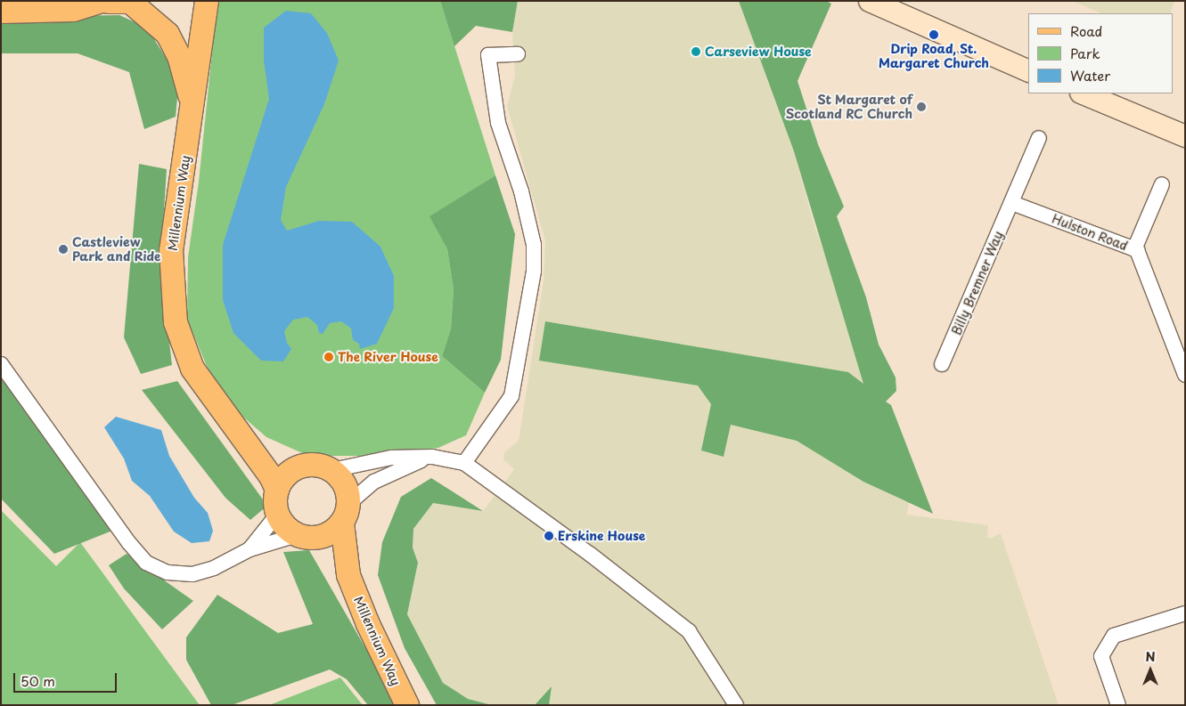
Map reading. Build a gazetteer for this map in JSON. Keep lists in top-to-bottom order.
{
  "streets": {
    "main road": ["Millennium Way"],
    "street": ["Hulston Road", "Billy Bremner Way"]
  },
  "crossings": [
    ["Hulston Road", "Billy Bremner Way"]
  ],
  "places": [
    "Drip Road, St. Margaret Church",
    "Carseview House",
    "St Margaret of Scotland RC Church",
    "Castleview Park and Ride",
    "The River House",
    "Erskine House"
  ],
  "legend": ["Road", "Park", "Water"],
  "scale_bar": "50 m",
  "north": "top"
}
